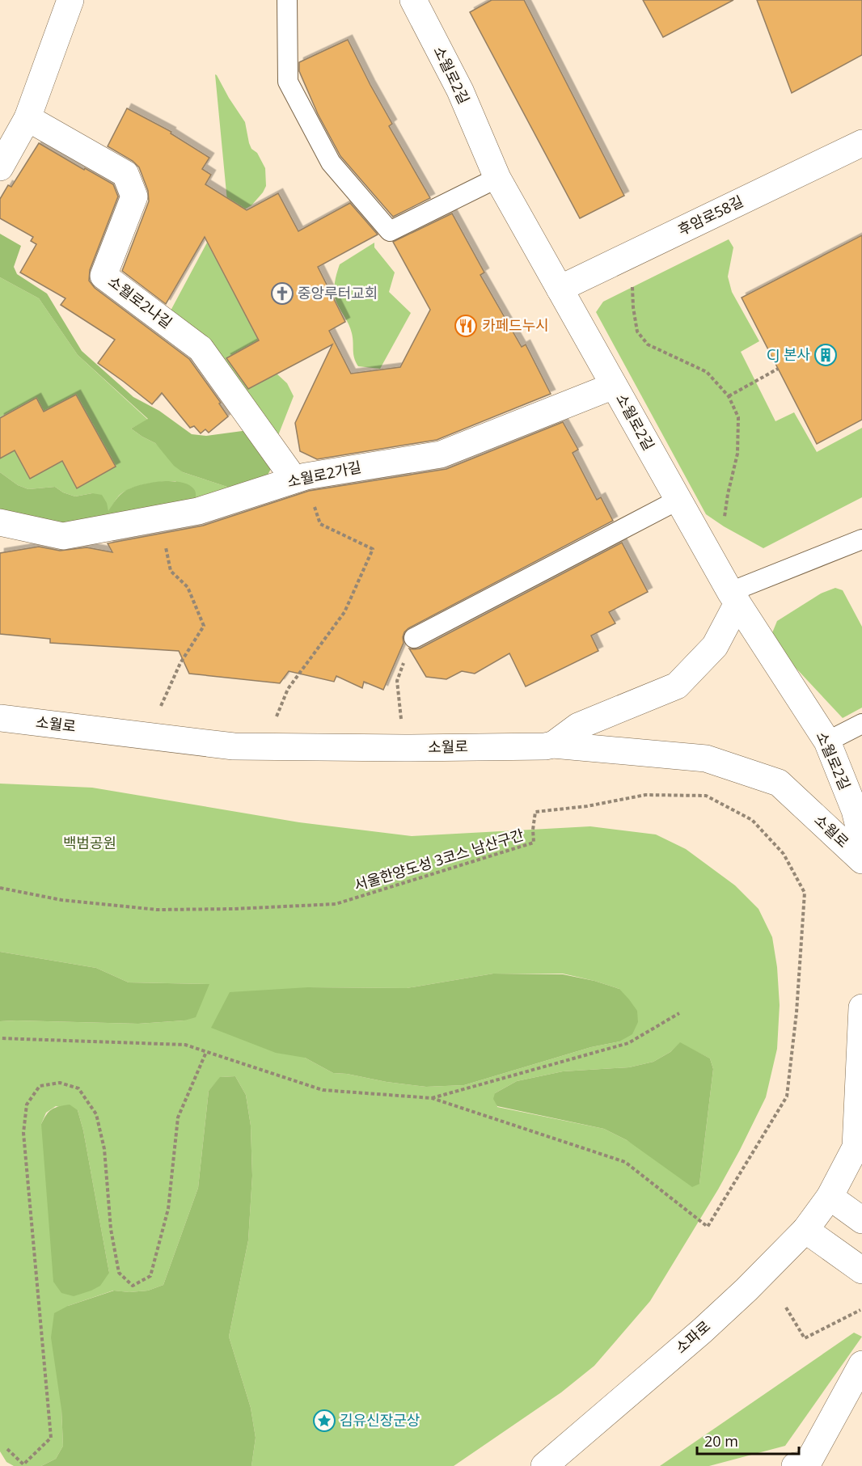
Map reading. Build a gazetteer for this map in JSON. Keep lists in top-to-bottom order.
{
  "streets": {
    "main road": [
      "소월로2길",
      "후암로58길",
      "소월로2나길",
      "소월로2가길",
      "소월로",
      "소파로"
    ],
    "path": ["서울한양도성 3코스 남산구간"]
  },
  "crossings": [
    ["소월로2길", "후암로58길"],
    ["소월로2길", "소월로2가길"],
    ["소월로2나길", "소월로2가길"]
  ],
  "parks": ["백범공원"],
  "places": {
    "church": ["중앙루터교회"],
    "restaurant": ["카페드누시"],
    "building": ["CJ 본사"],
    "place": ["김유신장군상"]
  },
  "scale_bar": "20 m"
}
